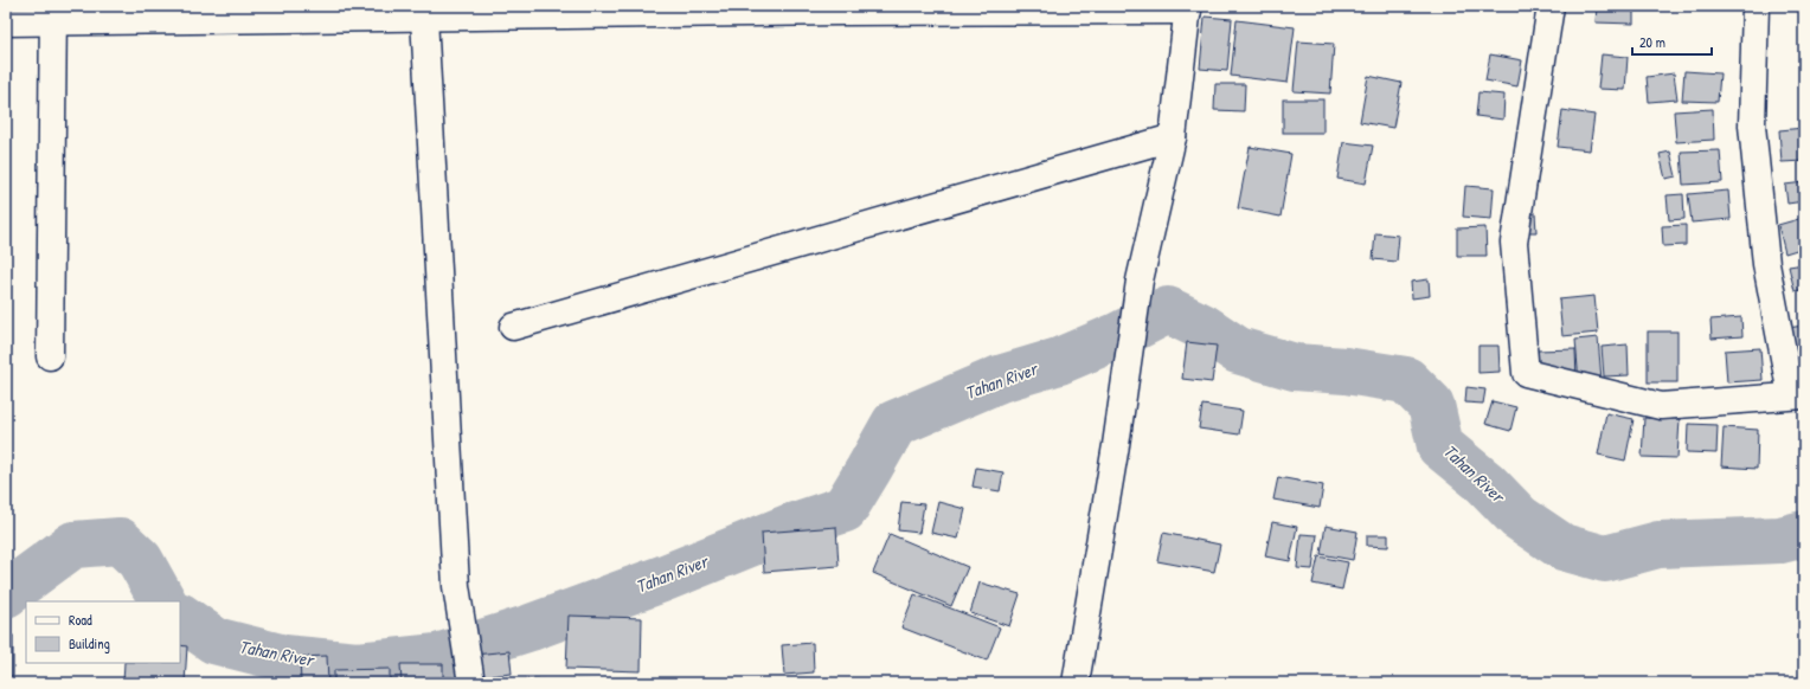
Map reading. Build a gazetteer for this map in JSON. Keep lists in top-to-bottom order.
{
  "water": ["Tahan River"],
  "legend": ["Road", "Building"],
  "scale_bar": "20 m"
}
